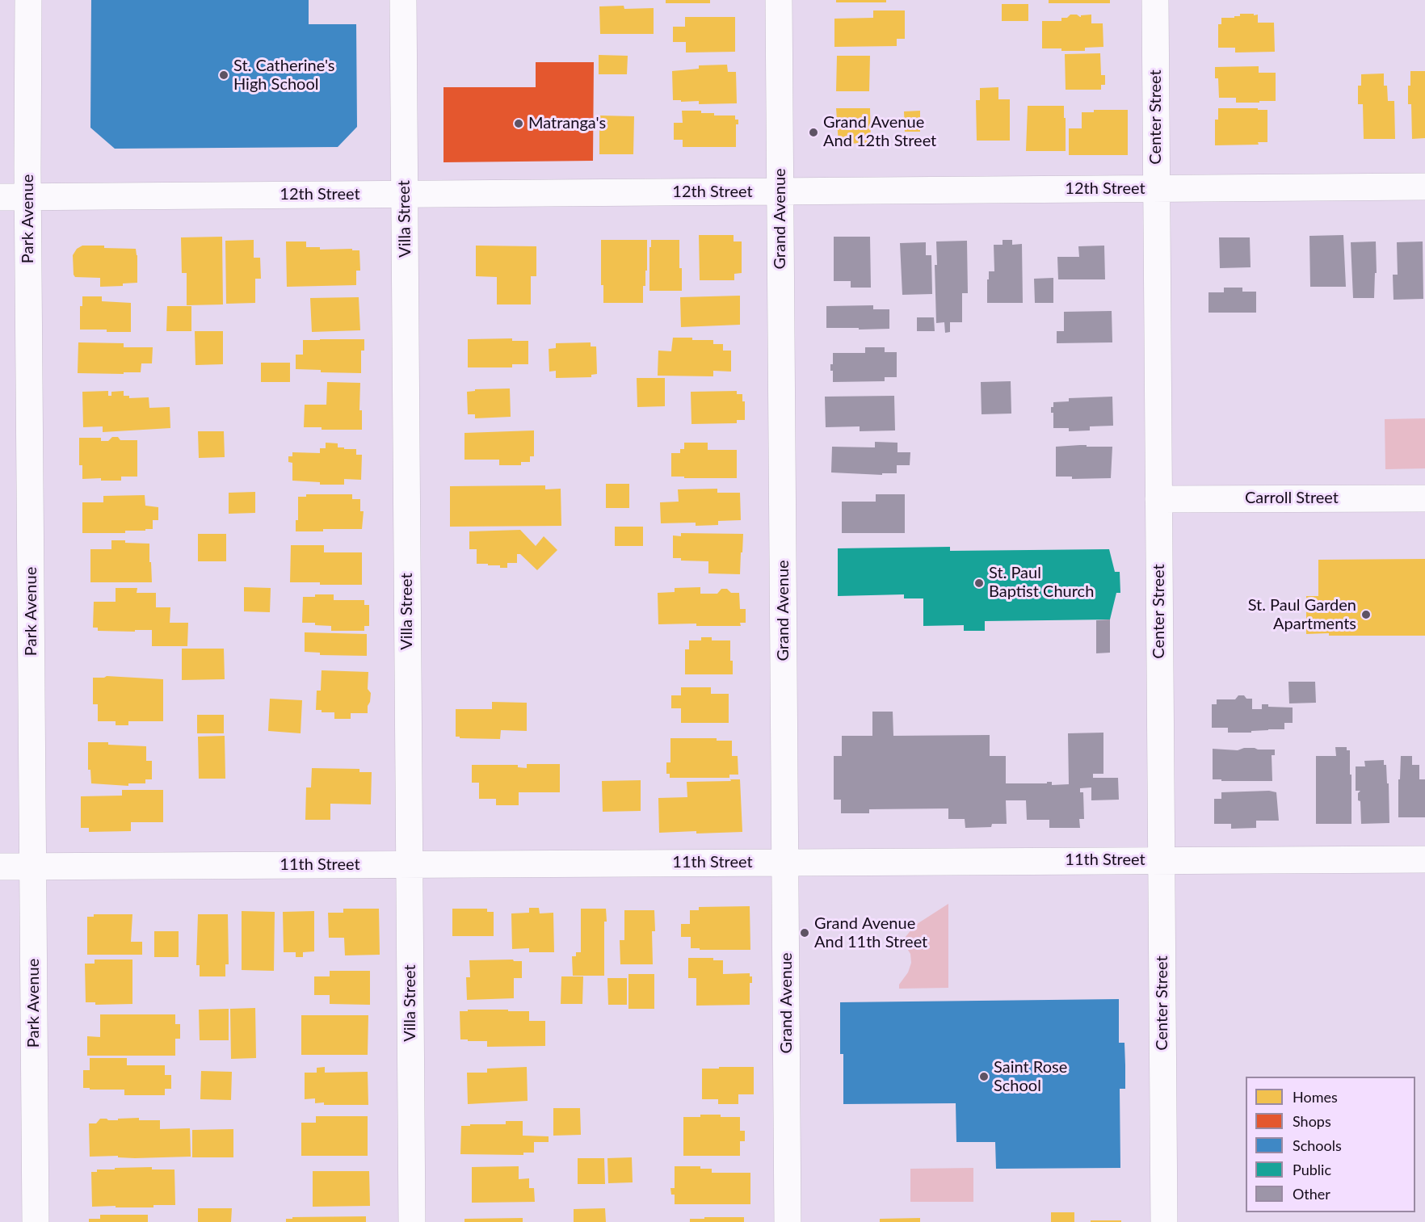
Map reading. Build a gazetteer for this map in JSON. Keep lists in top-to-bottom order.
{
  "streets": {
    "street": [
      "Center Street",
      "12th Street",
      "Park Avenue",
      "Villa Street",
      "Grand Avenue",
      "Carroll Street",
      "11th Street"
    ]
  },
  "crossings": [
    ["Center Street", "12th Street"],
    ["Center Street", "Carroll Street"],
    ["Center Street", "11th Street"],
    ["12th Street", "Park Avenue"],
    ["12th Street", "Villa Street"],
    ["12th Street", "Grand Avenue"],
    ["Park Avenue", "11th Street"],
    ["Villa Street", "11th Street"],
    ["Grand Avenue", "11th Street"]
  ],
  "places": [
    "St. Catherine's High School",
    "Matranga's",
    "Grand Avenue And 12th Street",
    "St. Paul Baptist Church",
    "St. Paul Garden Apartments",
    "Grand Avenue And 11th Street",
    "Saint Rose School"
  ],
  "legend": [
    "Homes",
    "Shops",
    "Schools",
    "Public",
    "Other"
  ]
}
